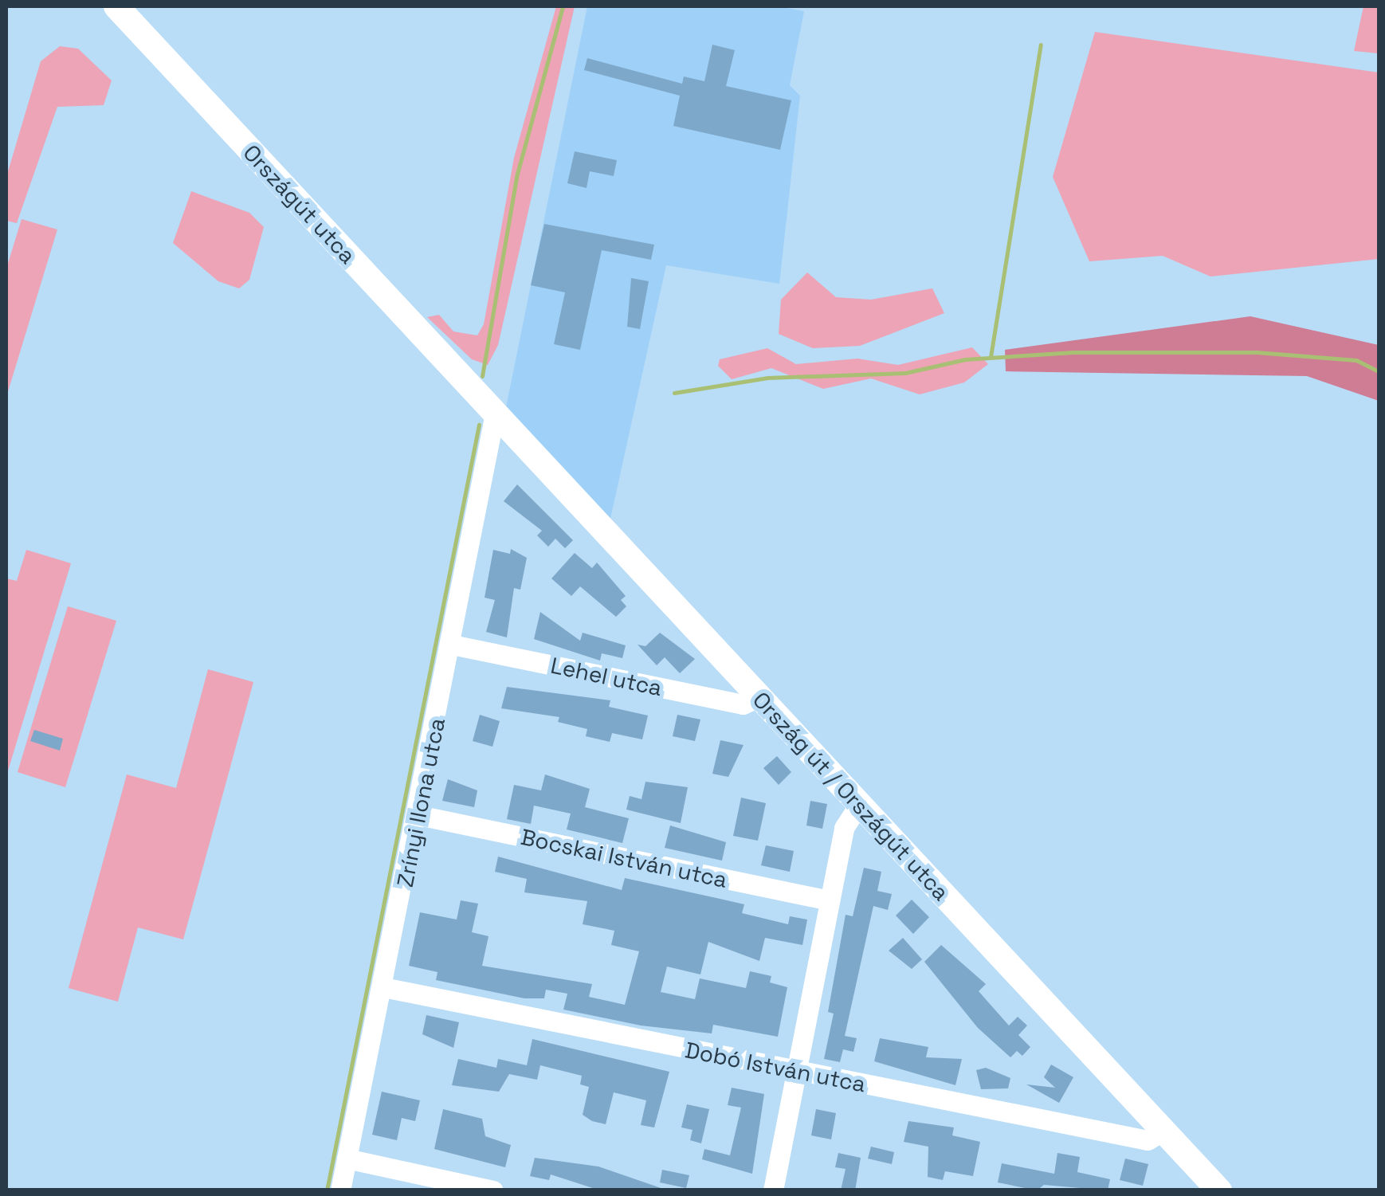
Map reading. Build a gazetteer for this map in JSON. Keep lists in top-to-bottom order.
{
  "streets": {
    "main road": ["Országút utca", "Ország út / Országút utca"],
    "street": [
      "Lehel utca",
      "Zrínyi Ilona utca",
      "Bocskai István utca",
      "Dobó István utca"
    ]
  },
  "crossings": [
    ["Országút utca", "Ország út / Országút utca"],
    ["Országút utca", "Zrínyi Ilona utca"],
    ["Lehel utca", "Ország út / Országút utca"],
    ["Lehel utca", "Zrínyi Ilona utca"],
    ["Ország út / Országút utca", "Zrínyi Ilona utca"],
    ["Ország út / Országút utca", "Dobó István utca"],
    ["Zrínyi Ilona utca", "Bocskai István utca"],
    ["Zrínyi Ilona utca", "Dobó István utca"]
  ]
}
